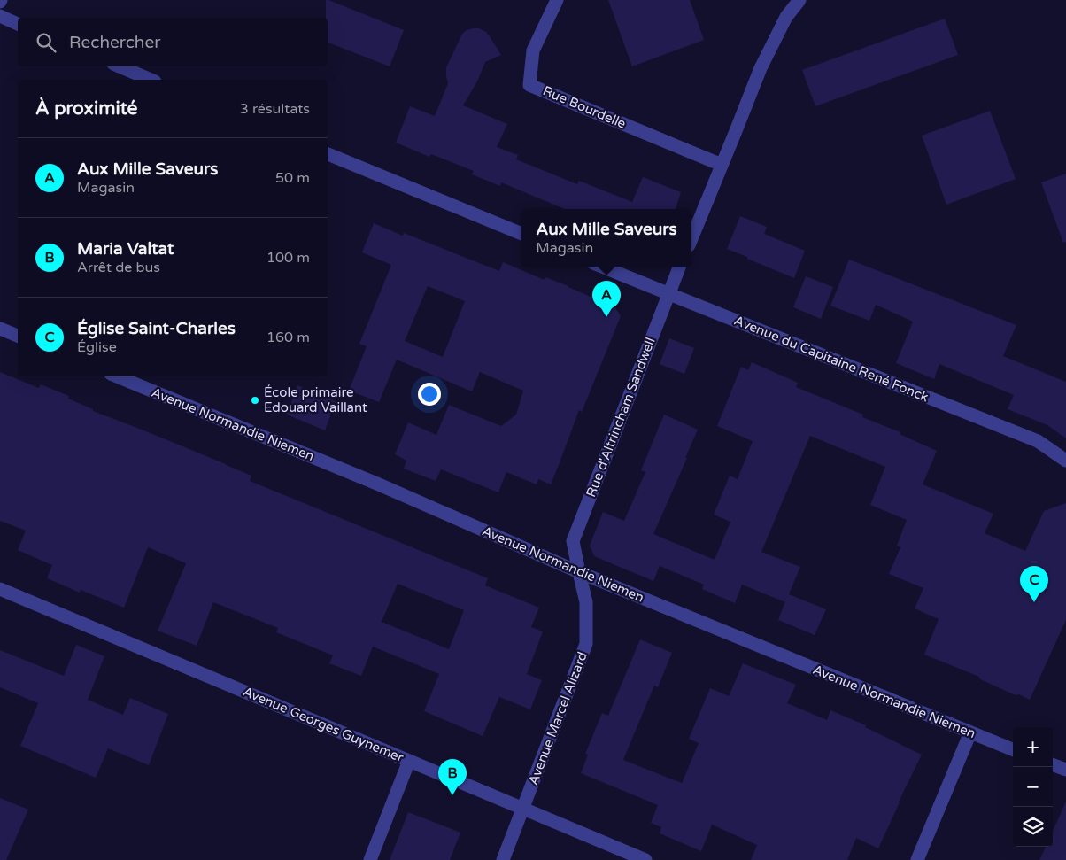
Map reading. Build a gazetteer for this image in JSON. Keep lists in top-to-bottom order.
{
  "streets": {
    "street": [
      "Rue Bourdelle",
      "Avenue du Capitaine René Fonck",
      "Rue d'Altrincham Sandwell",
      "Avenue Normandie Niemen",
      "Avenue Marcel Alizard",
      "Avenue Georges Guynemer"
    ]
  },
  "crossings": [
    ["Avenue du Capitaine René Fonck", "Rue d'Altrincham Sandwell"],
    ["Rue d'Altrincham Sandwell", "Avenue Normandie Niemen"],
    ["Rue d'Altrincham Sandwell", "Avenue Marcel Alizard"],
    ["Avenue Normandie Niemen", "Avenue Marcel Alizard"],
    ["Avenue Marcel Alizard", "Avenue Georges Guynemer"]
  ],
  "places": ["École primaire Edouard Vaillant"],
  "page": {
    "search": "Rechercher",
    "heading": ["À proximité", "3 résultats"],
    "list": [
      {
        "mark": "A",
        "name": "Aux Mille Saveurs",
        "note": "Magasin",
        "value": "50 m"
      },
      {
        "mark": "B",
        "name": "Maria Valtat",
        "note": "Arrêt de bus",
        "value": "100 m"
      },
      {
        "mark": "C",
        "name": "Église Saint-Charles",
        "note": "Église",
        "value": "160 m"
      }
    ],
    "popup": ["Aux Mille Saveurs", "Magasin"],
    "pins": ["A", "C", "B"],
    "map_buttons": ["+", "−"]
  }
}
